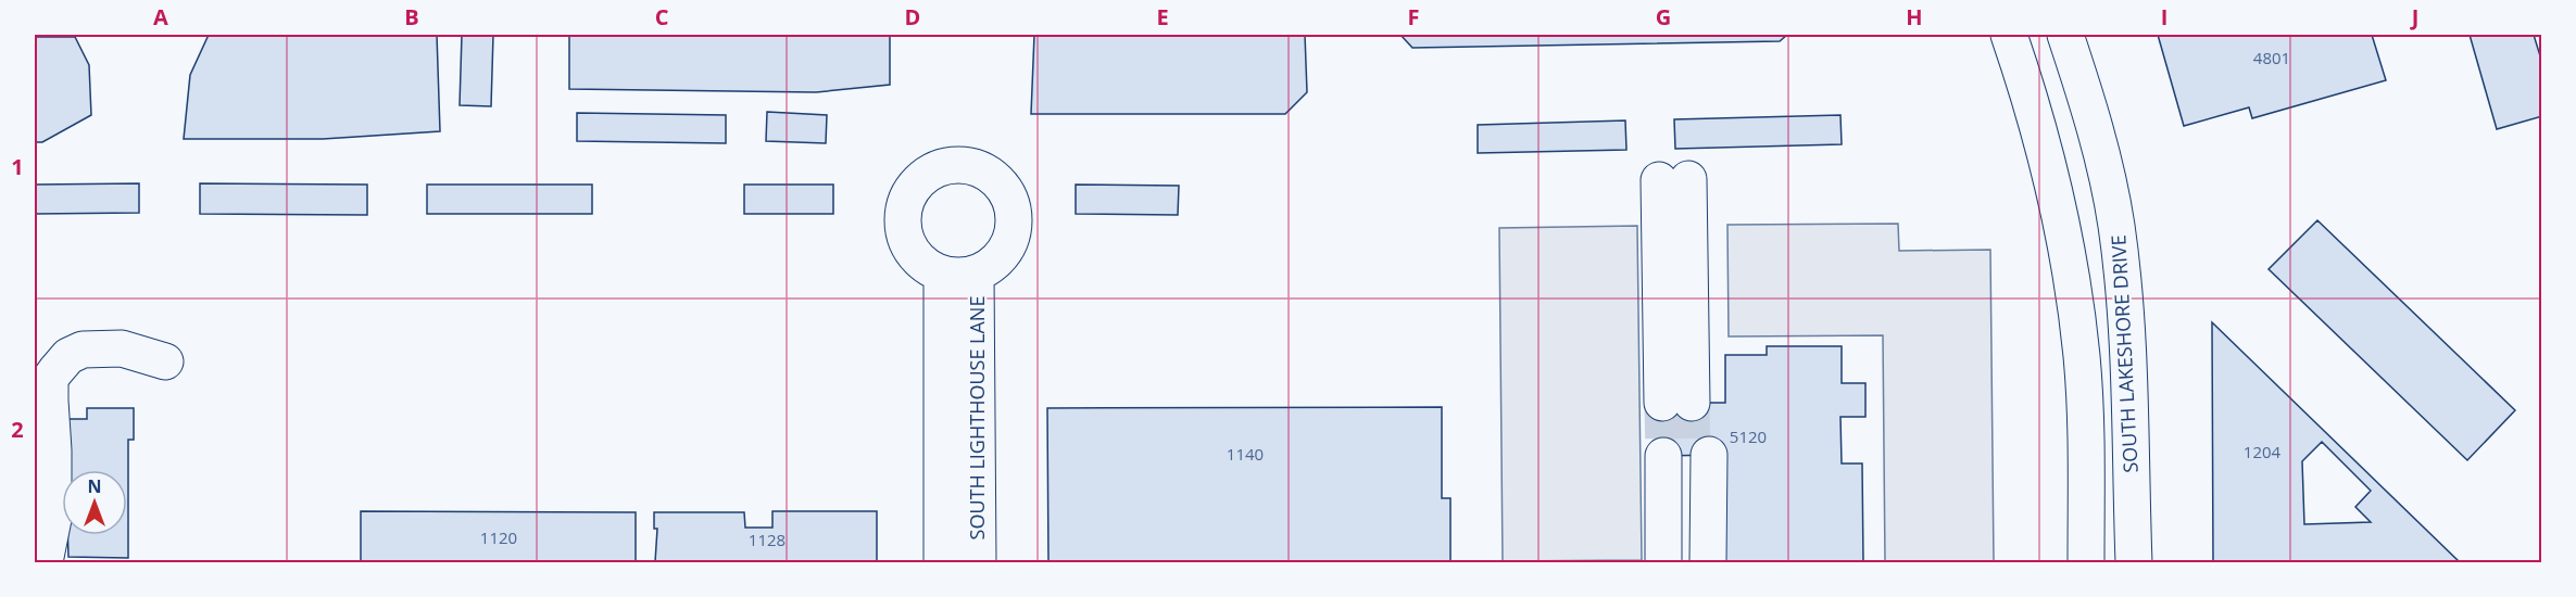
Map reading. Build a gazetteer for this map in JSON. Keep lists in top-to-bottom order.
{
  "streets": {
    "street": ["SOUTH LAKESHORE DRIVE", "SOUTH LIGHTHOUSE LANE"]
  },
  "house_numbers": [
    "4801",
    "5120",
    "1204",
    "1140",
    "1120",
    "1128"
  ],
  "north": "top",
  "grid": {
    "columns": [
      "A",
      "B",
      "C",
      "D",
      "E",
      "F",
      "G",
      "H",
      "I",
      "J"
    ],
    "rows": ["1", "2"]
  }
}
